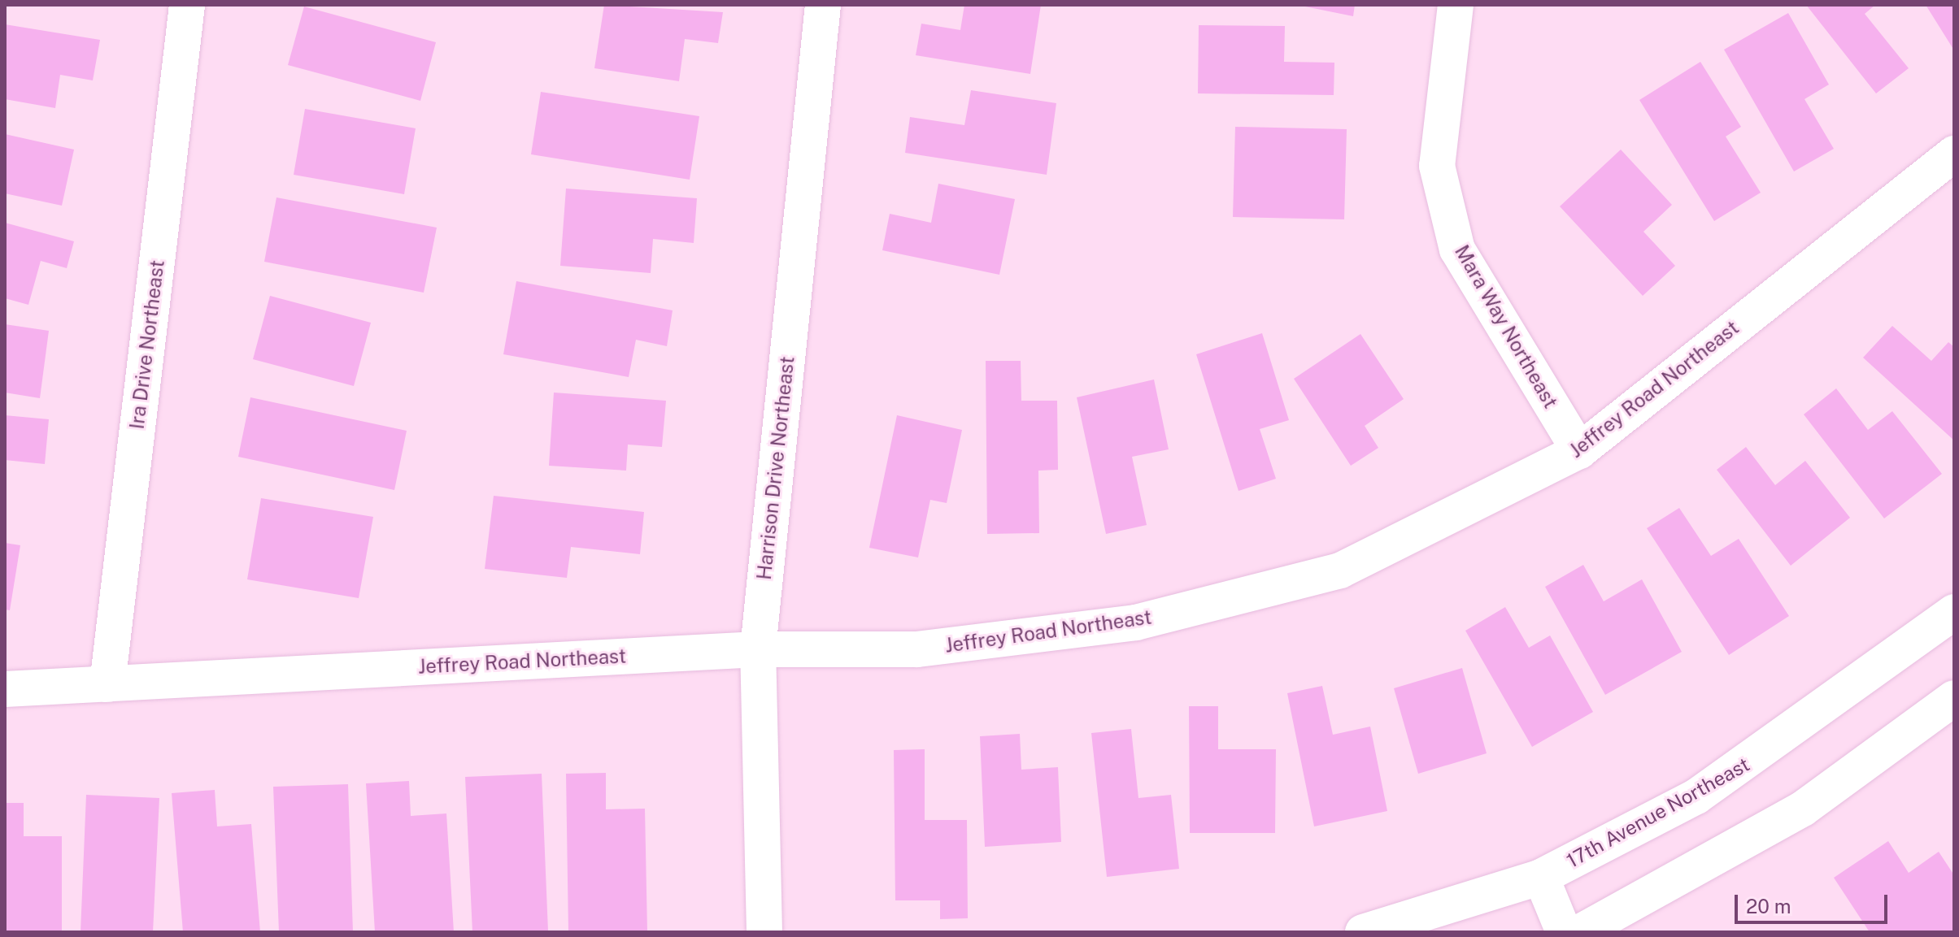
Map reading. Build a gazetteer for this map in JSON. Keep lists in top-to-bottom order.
{
  "streets": {
    "street": [
      "Mara Way Northeast",
      "Ira Drive Northeast",
      "Jeffrey Road Northeast",
      "Harrison Drive Northeast",
      "17th Avenue Northeast"
    ]
  },
  "crossings": [
    ["Mara Way Northeast", "Jeffrey Road Northeast"],
    ["Ira Drive Northeast", "Jeffrey Road Northeast"],
    ["Jeffrey Road Northeast", "Harrison Drive Northeast"]
  ],
  "scale_bar": "20 m"
}
